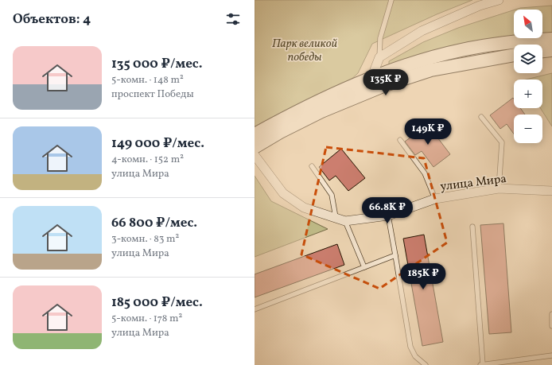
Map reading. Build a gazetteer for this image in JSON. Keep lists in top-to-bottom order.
{
  "streets": {
    "street": ["улица Мира"]
  },
  "parks": ["Парк великой победы"],
  "north": "top left",
  "page": {
    "heading": "Объектов: 4",
    "map_buttons": ["+", "−"],
    "list": [
      {
        "name": "135 000 ₽/мес.",
        "note": "5-комн. · 148 m² · проспект Победы"
      },
      {
        "name": "149 000 ₽/мес.",
        "note": "4-комн. · 152 m² · улица Мира"
      },
      {
        "name": "66 800 ₽/мес.",
        "note": "3-комн. · 83 m² · улица Мира"
      },
      {
        "name": "185 000 ₽/мес.",
        "note": "5-комн. · 178 m² · улица Мира"
      }
    ],
    "price": [
      "135K ₽",
      "149K ₽",
      "66.8K ₽",
      "185K ₽"
    ]
  }
}
